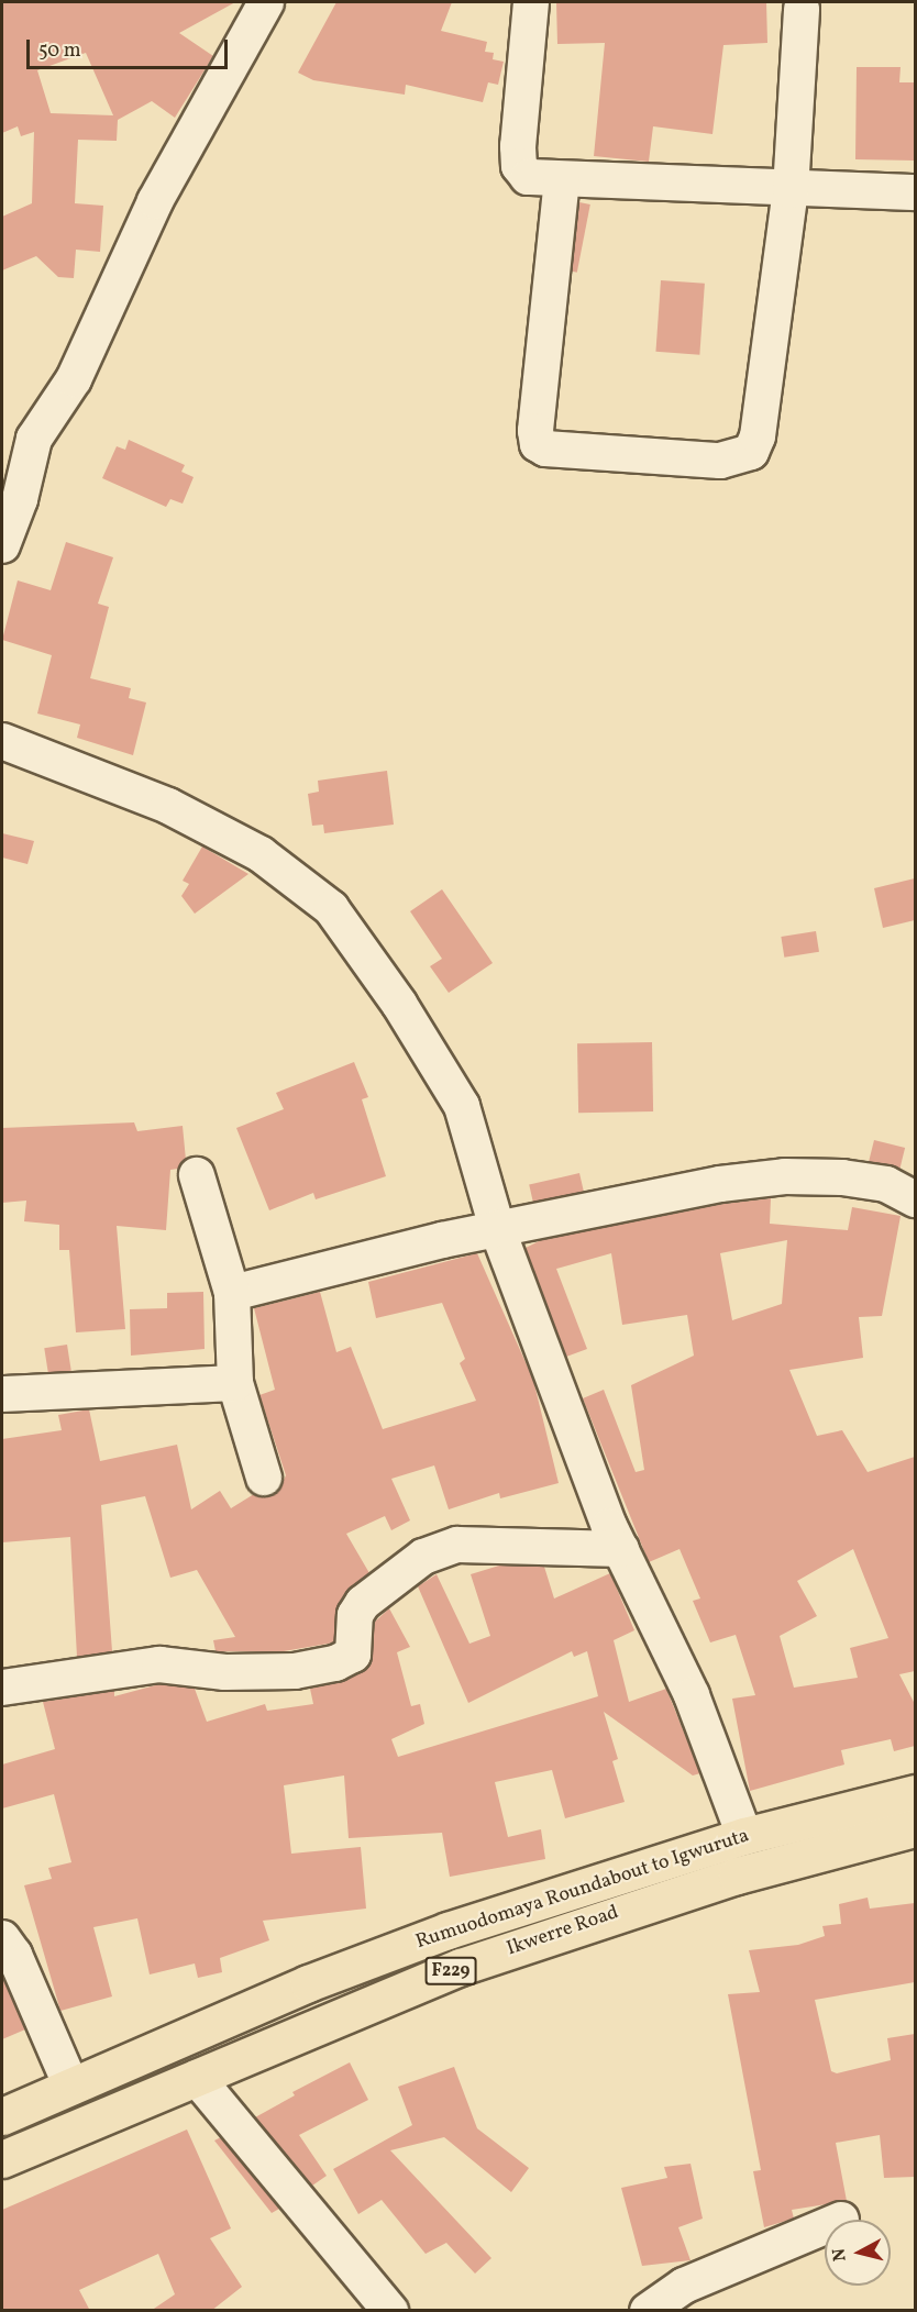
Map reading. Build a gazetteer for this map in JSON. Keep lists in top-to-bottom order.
{
  "streets": {
    "main road": ["Rumuodomaya Roundabout to Igwuruta", "Ikwerre Road", "F229"]
  },
  "scale_bar": "50 m",
  "north": "left"
}
